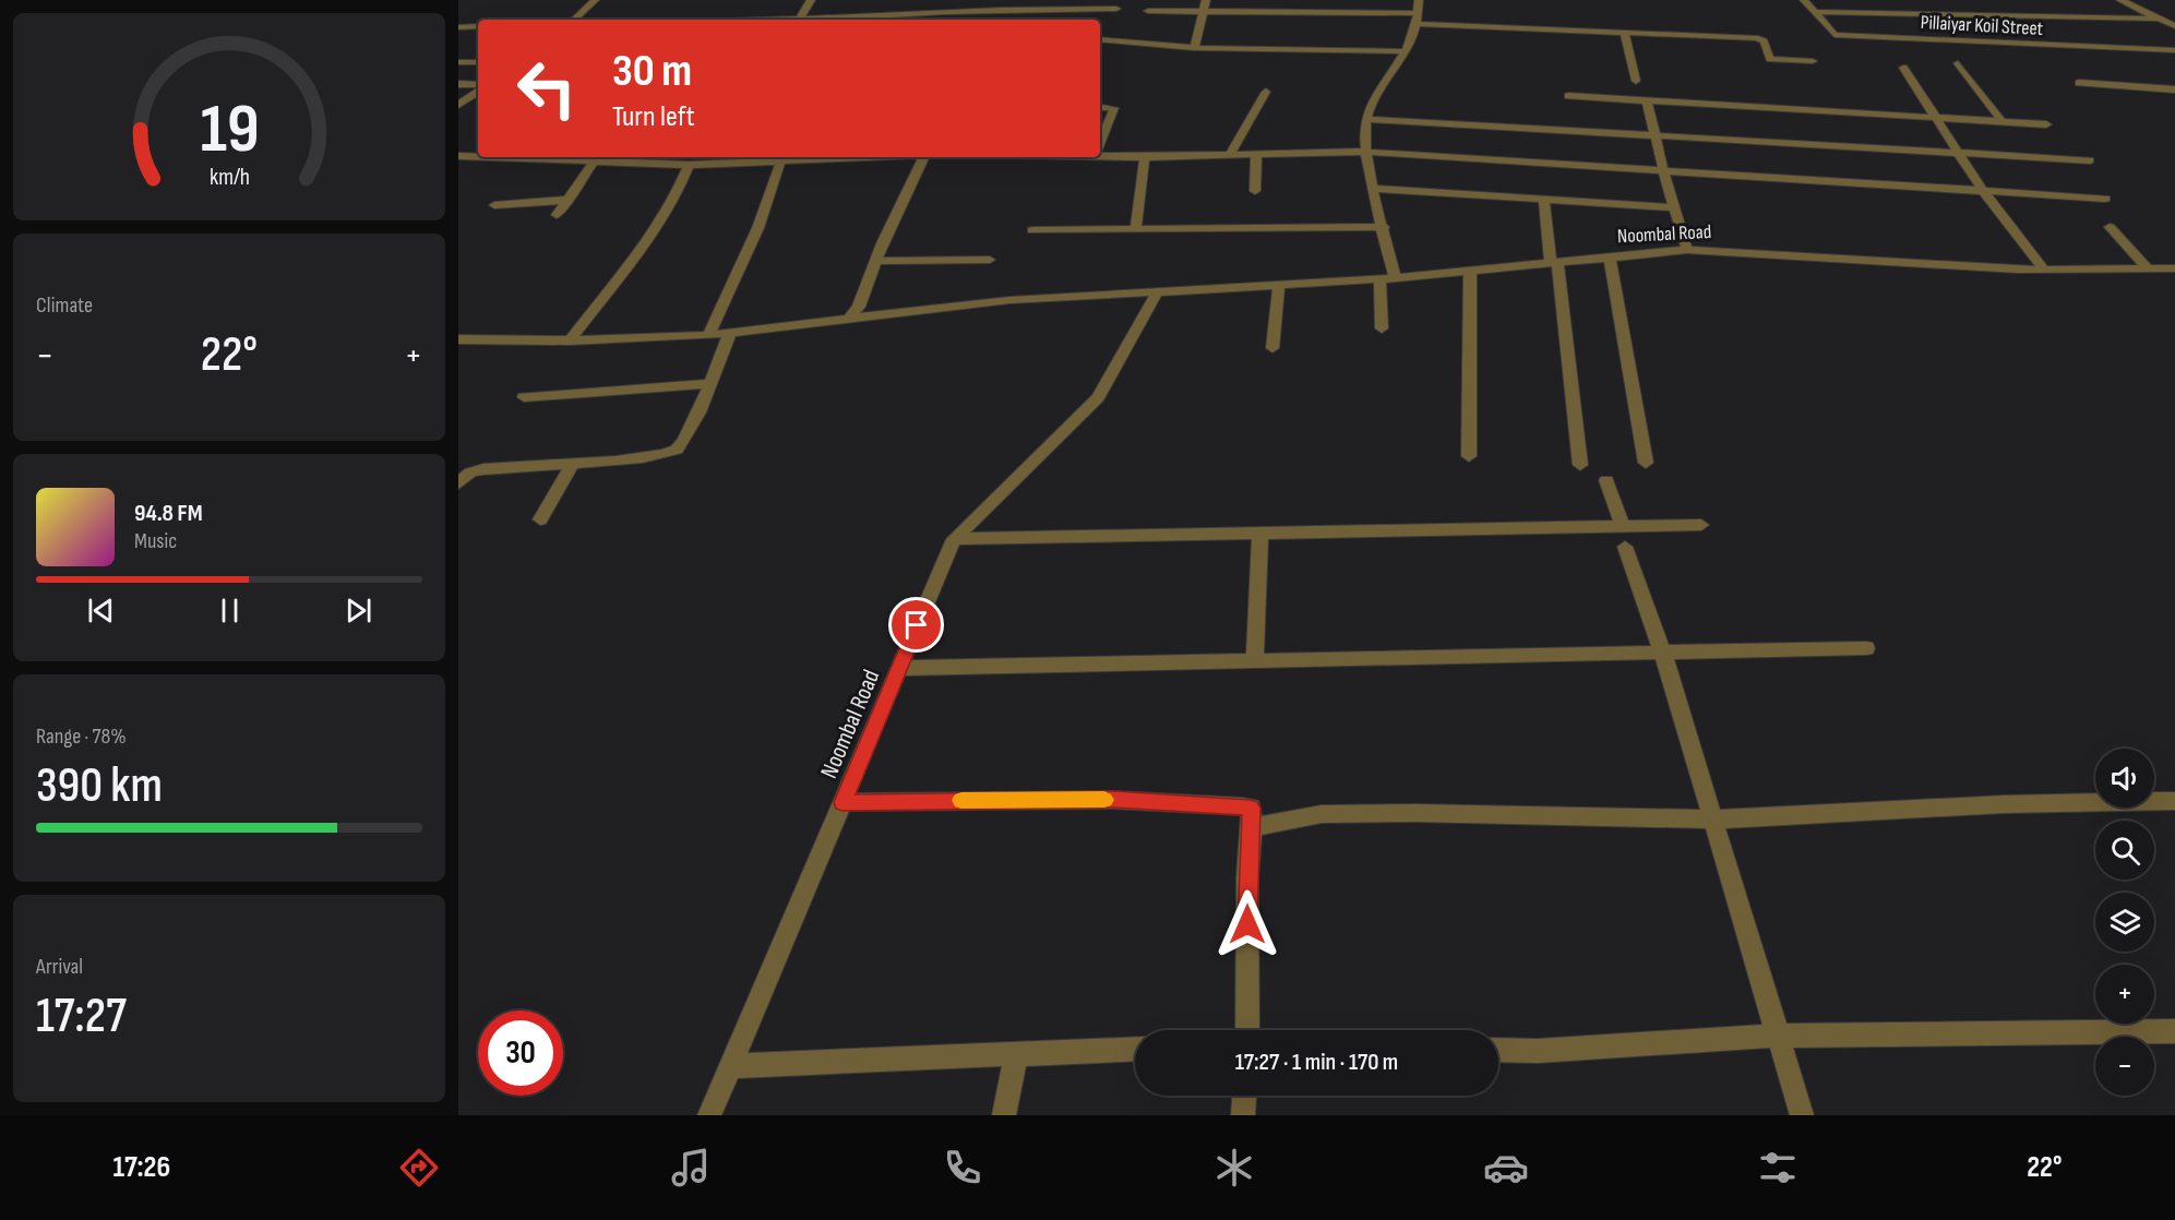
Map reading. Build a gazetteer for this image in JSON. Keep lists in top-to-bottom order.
{
  "streets": {
    "street": ["Pillaiyar Koil Street", "Noombal Road"]
  },
  "page": {
    "turn": ["30 m", "Turn left"],
    "tile": [
      "Climate",
      ["Range · 78%", "390 km"],
      ["Arrival", "17:27"]
    ],
    "heat": ["−", "22°", "+"],
    "song": ["94.8 FM", "Music"],
    "map_buttons": ["+", "−"],
    "limit": "30",
    "trip": "17:27 · 1 min · 170 m",
    "tabs": ["17:26", "22°"],
    "gauge": ["19", "km/h"]
  }
}
